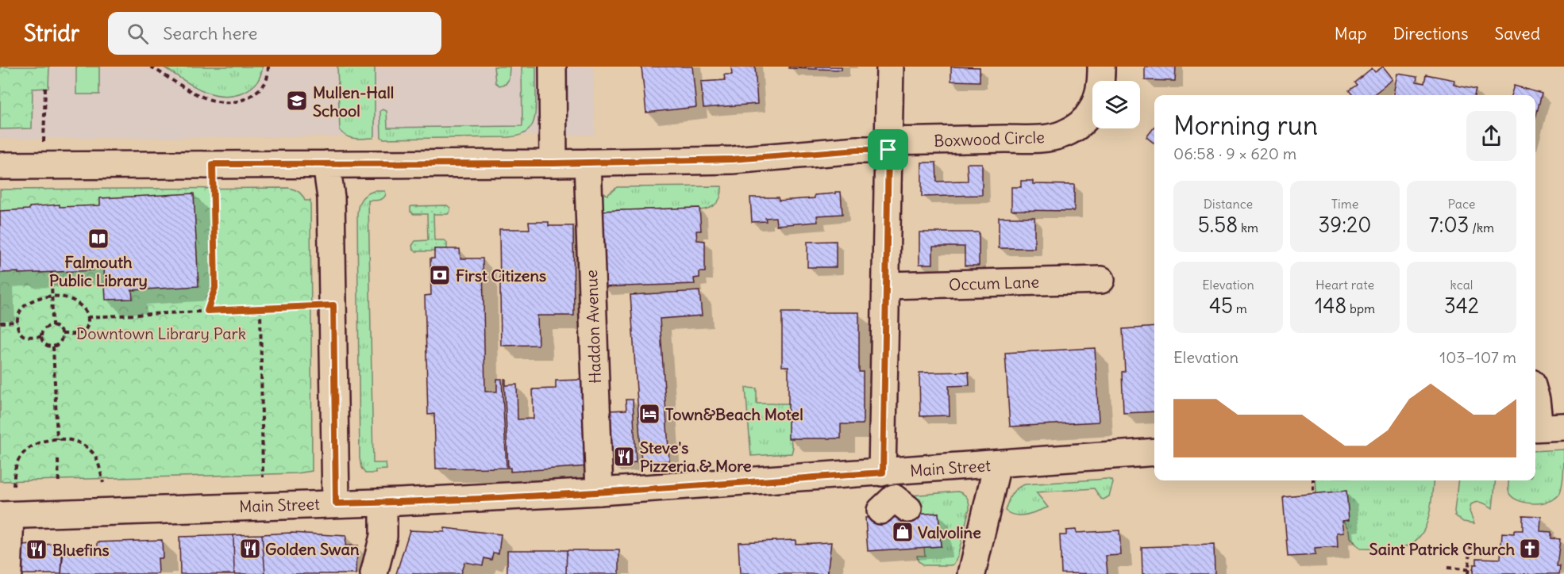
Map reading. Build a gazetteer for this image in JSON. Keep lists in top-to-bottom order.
{
  "streets": {
    "street": [
      "Boxwood Circle",
      "Occum Lane",
      "Haddon Avenue",
      "Main Street"
    ]
  },
  "crossings": [
    ["Boxwood Circle", "Haddon Avenue"],
    ["Haddon Avenue", "Main Street"]
  ],
  "parks": ["Downtown Library Park"],
  "places": {
    "school or university": ["Mullen-Hall School"],
    "library": ["Falmouth Public Library"],
    "bank": ["First Citizens"],
    "hotel": ["Town&Beach Motel"],
    "restaurant": ["Steve's Pizzeria & More", "Golden Swan", "Bluefins"],
    "shop": ["Valvoline"],
    "church": ["Saint Patrick Church"]
  },
  "page": {
    "header": "Stridr",
    "search": "Search here",
    "nav": ["Map", "Directions", "Saved"],
    "heading": ["Morning run", "06:58 · 9 × 620 m"],
    "stats": [
      ["Distance", "5.58 km"],
      ["Time", "39:20"],
      ["Pace", "7:03 /km"],
      ["Elevation", "45 m"],
      ["Heart rate", "148 bpm"],
      ["kcal", "342"]
    ],
    "chart": ["Elevation", "103–107 m"]
  }
}
